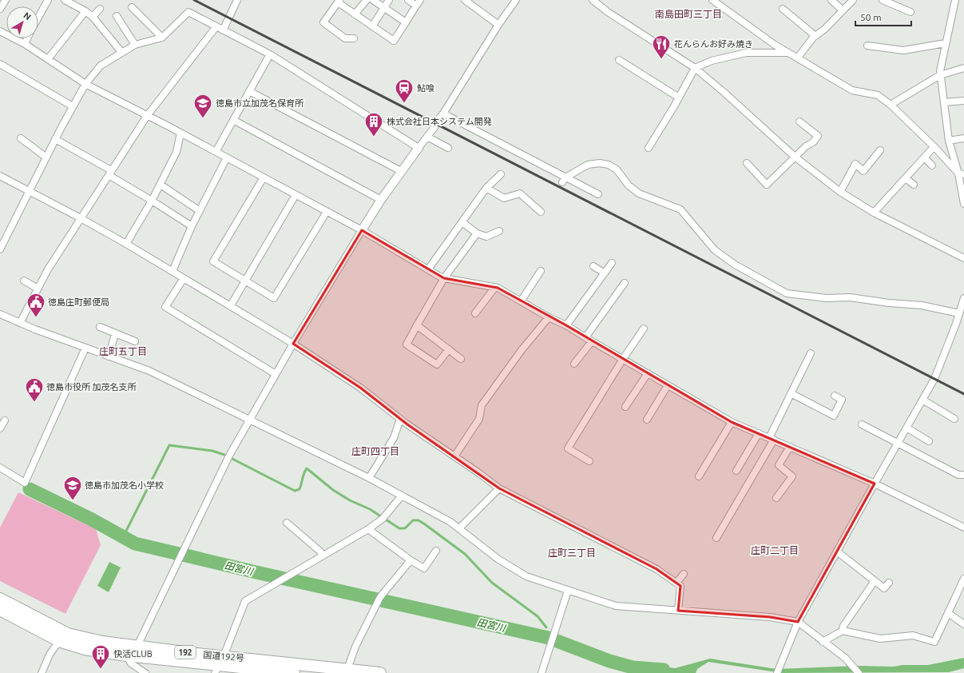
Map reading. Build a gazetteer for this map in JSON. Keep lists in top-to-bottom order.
{
  "streets": {
    "highway": ["192", "国道192号"]
  },
  "districts": [
    "南島田町三丁目",
    "庄町五丁目",
    "庄町四丁目",
    "庄町二丁目",
    "庄町三丁目"
  ],
  "water": ["田宮川"],
  "places": {
    "restaurant": ["花んらんお好み焼き"],
    "station": ["鮎喰"],
    "school or university": ["徳島市立加茂名保育所", "徳島市加茂名小学校"],
    "building": ["株式会社日本システム開発", "快活CLUB"],
    "public building": ["徳島庄町郵便局", "徳島市役所 加茂名支所"]
  },
  "scale_bar": "50 m",
  "north": "top right"
}
